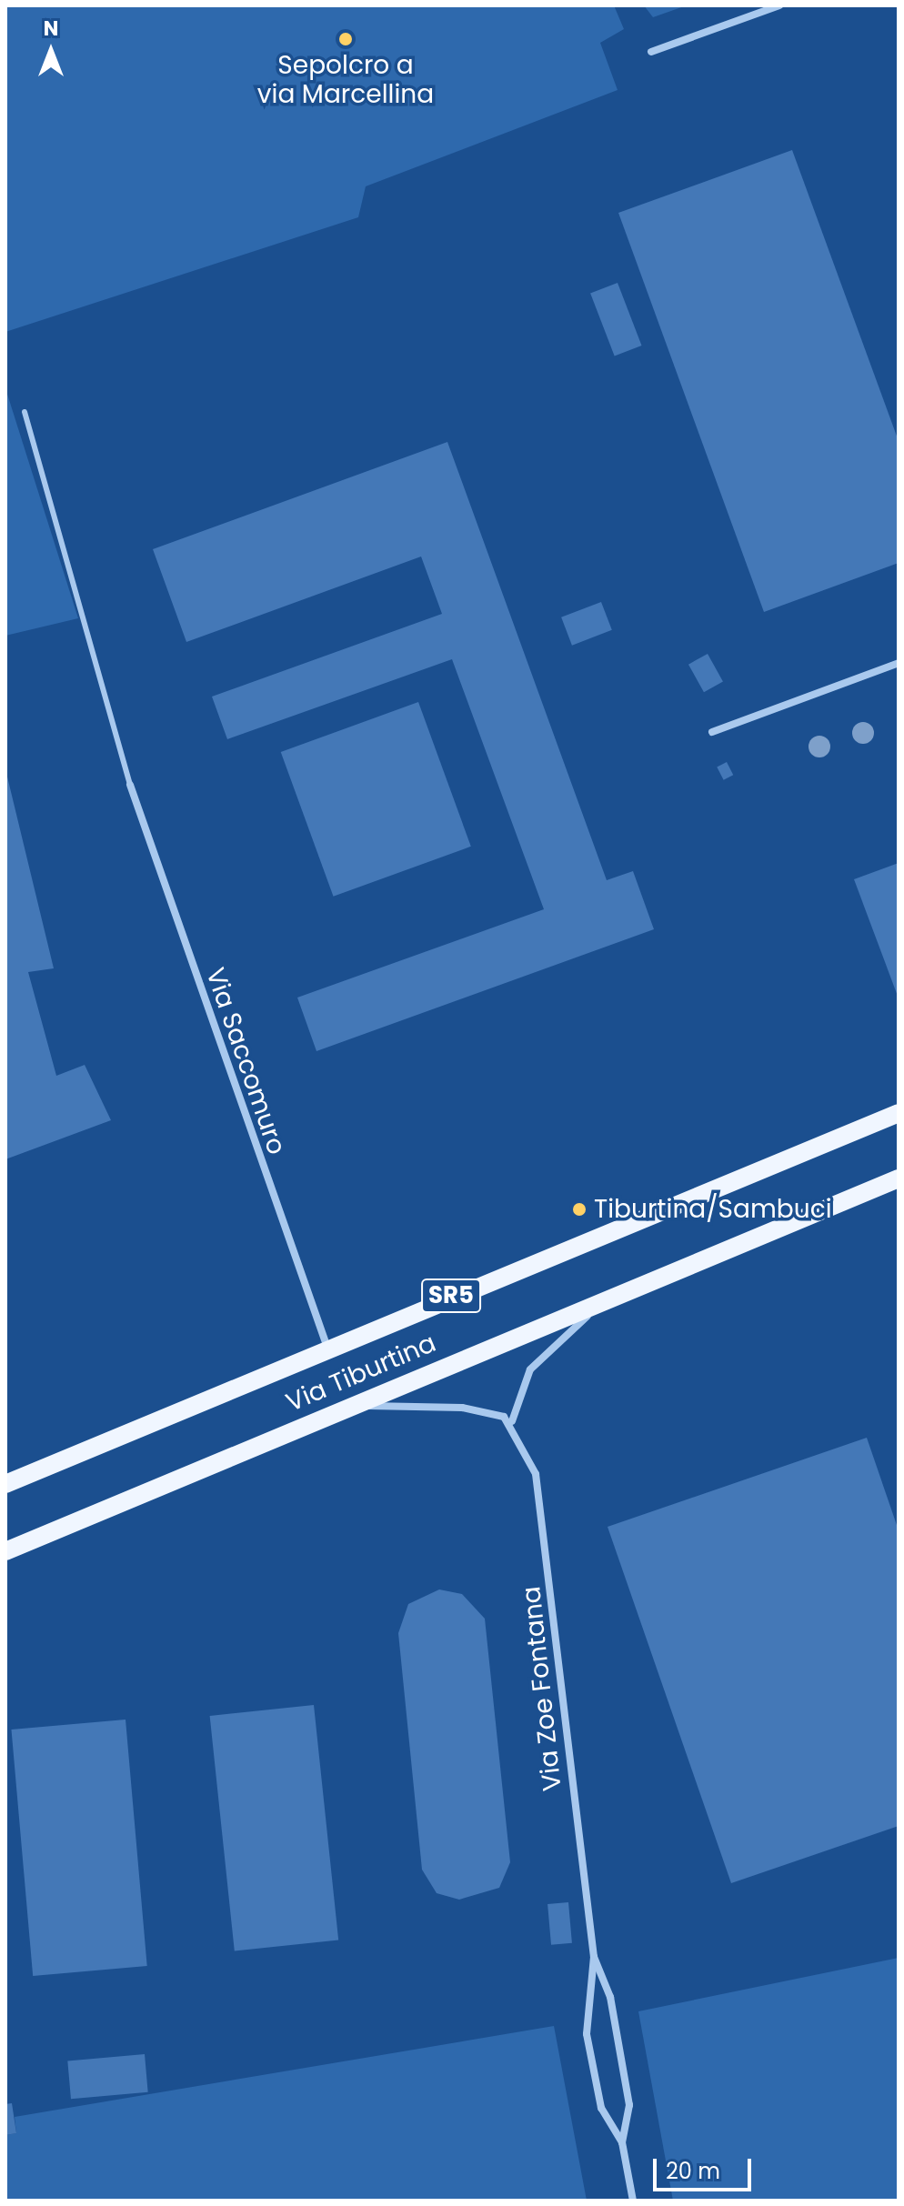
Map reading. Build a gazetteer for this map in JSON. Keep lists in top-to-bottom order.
{
  "streets": {
    "main road": ["SR5", "Via Tiburtina"],
    "street": ["Via Saccomuro", "Via Zoe Fontana"]
  },
  "crossings": [
    ["Via Saccomuro", "Via Tiburtina"]
  ],
  "places": ["Sepolcro a via Marcellina", "Tiburtina/Sambuci"],
  "scale_bar": "20 m",
  "north": "top"
}
